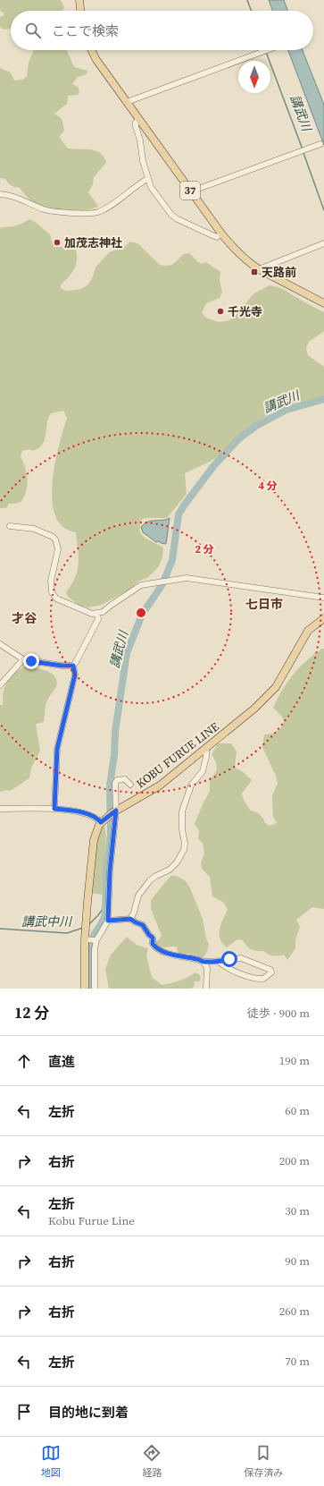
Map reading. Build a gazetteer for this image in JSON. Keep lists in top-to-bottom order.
{
  "streets": {
    "main road": ["37", "KOBU FURUE LINE"]
  },
  "districts": ["七日市", "才谷"],
  "water": ["講武川", "講武中川"],
  "places": {
    "other": ["加茂志神社", "千光寺"],
    "transit": ["天路前"]
  },
  "north": "bottom",
  "page": {
    "search": "ここで検索",
    "heading": ["12 分", "徒歩 · 900 m"],
    "list": [
      ["直進", "190 m"],
      ["左折", "60 m"],
      ["右折", "200 m"],
      ["左折", "Kobu Furue Line", "30 m"],
      ["右折", "90 m"],
      ["右折", "260 m"],
      ["左折", "70 m"],
      "目的地に到着"
    ],
    "nav": ["地図", "経路", "保存済み"]
  },
  "rings": ["4 分", "2 分"]
}
